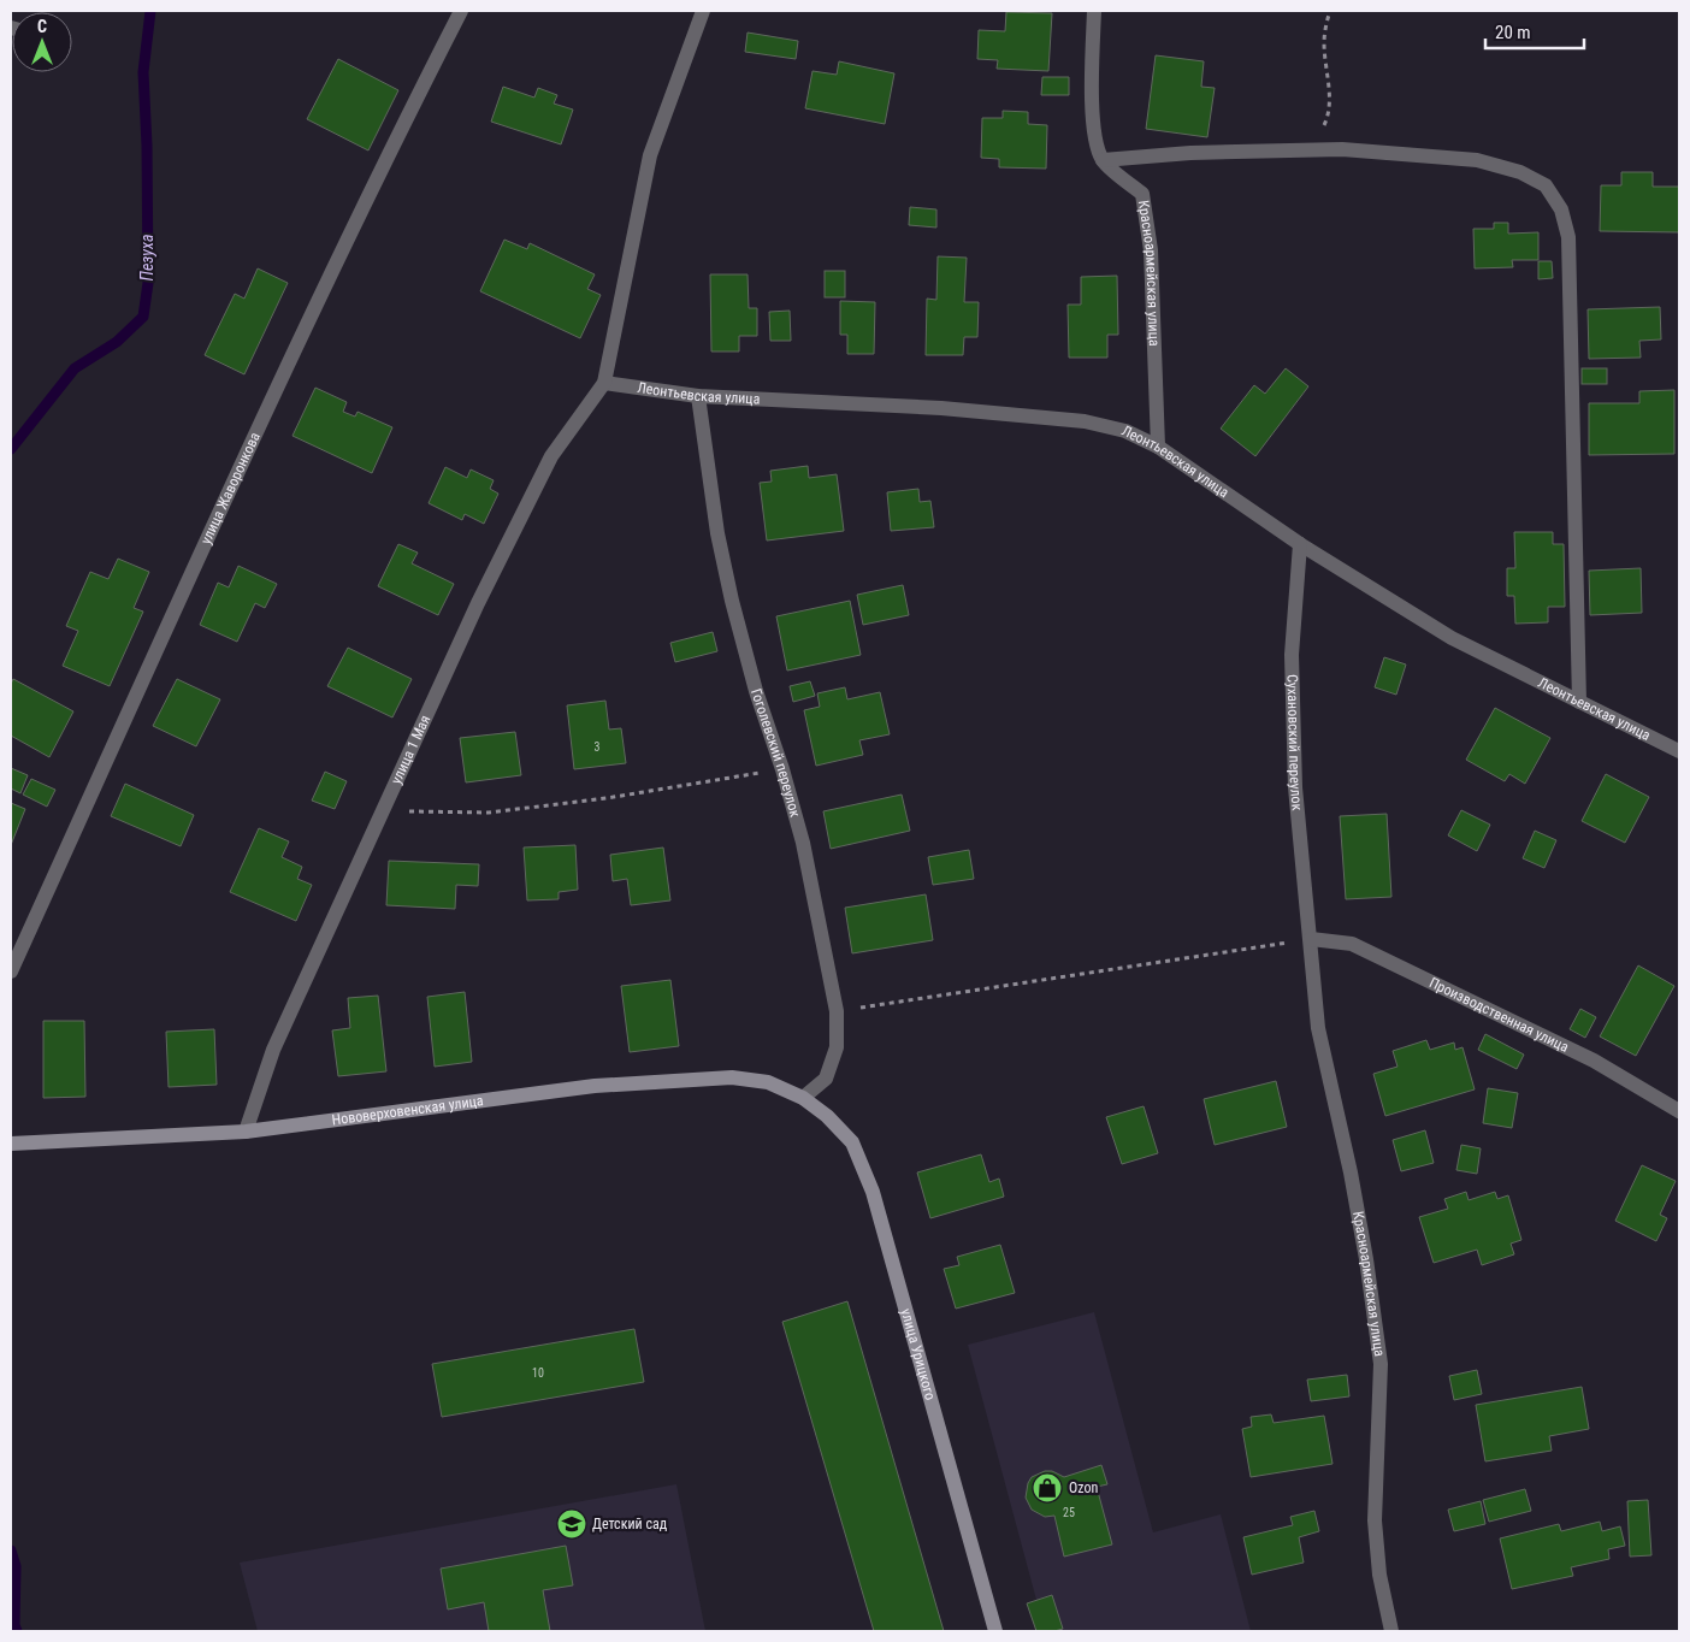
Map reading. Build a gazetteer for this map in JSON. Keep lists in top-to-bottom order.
{
  "streets": {
    "main road": ["Нововерховенская улица", "улица Урицкого"],
    "street": [
      "Красноармейская улица",
      "Леонтьевская улица",
      "улица Жаворонкова",
      "Сухановский переулок",
      "улица 1 Мая",
      "Гоголевский переулок",
      "Производственная улица"
    ]
  },
  "crossings": [
    ["Красноармейская улица", "Леонтьевская улица"],
    ["Красноармейская улица", "Сухановский переулок"],
    ["Красноармейская улица", "Производственная улица"],
    ["Леонтьевская улица", "Сухановский переулок"],
    ["Леонтьевская улица", "улица 1 Мая"],
    ["Леонтьевская улица", "Гоголевский переулок"],
    ["Сухановский переулок", "Производственная улица"],
    ["улица 1 Мая", "Нововерховенская улица"],
    ["Гоголевский переулок", "Нововерховенская улица"],
    ["Гоголевский переулок", "улица Урицкого"],
    ["Нововерховенская улица", "улица Урицкого"]
  ],
  "water": ["Пезуха"],
  "places": {
    "shop": ["Ozon"],
    "school or university": ["Детский сад"]
  },
  "house_numbers": ["3", "10", "25"],
  "scale_bar": "20 m",
  "north": "top"
}
